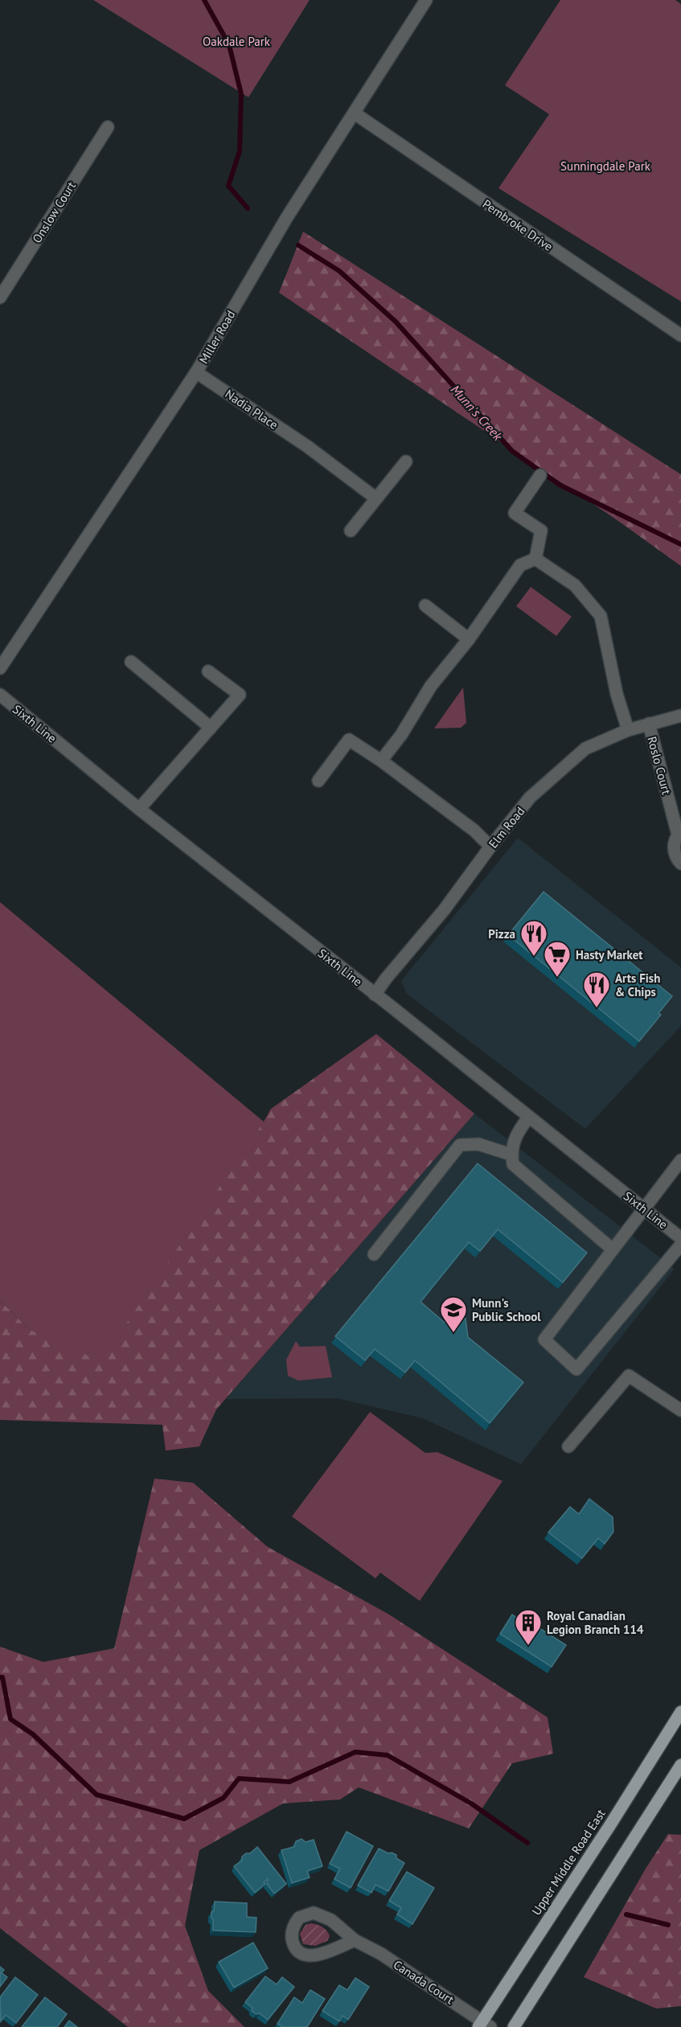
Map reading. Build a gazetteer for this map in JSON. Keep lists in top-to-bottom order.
{
  "streets": {
    "main road": ["Upper Middle Road East"],
    "street": [
      "Onslow Court",
      "Pembroke Drive",
      "Miller Road",
      "Nadia Place",
      "Sixth Line",
      "Roslo Court",
      "Elm Road",
      "Canada Court"
    ]
  },
  "crossings": [
    ["Pembroke Drive", "Miller Road"],
    ["Miller Road", "Nadia Place"],
    ["Sixth Line", "Elm Road"],
    ["Roslo Court", "Elm Road"],
    ["Upper Middle Road East", "Canada Court"]
  ],
  "water": ["Munn's Creek"],
  "parks": ["Oakdale Park", "Sunningdale Park"],
  "places": {
    "restaurant": ["Pizza", "Arts Fish & Chips"],
    "supermarket": ["Hasty Market"],
    "school or university": ["Munn's Public School"],
    "building": ["Royal Canadian Legion Branch 114"]
  }
}
